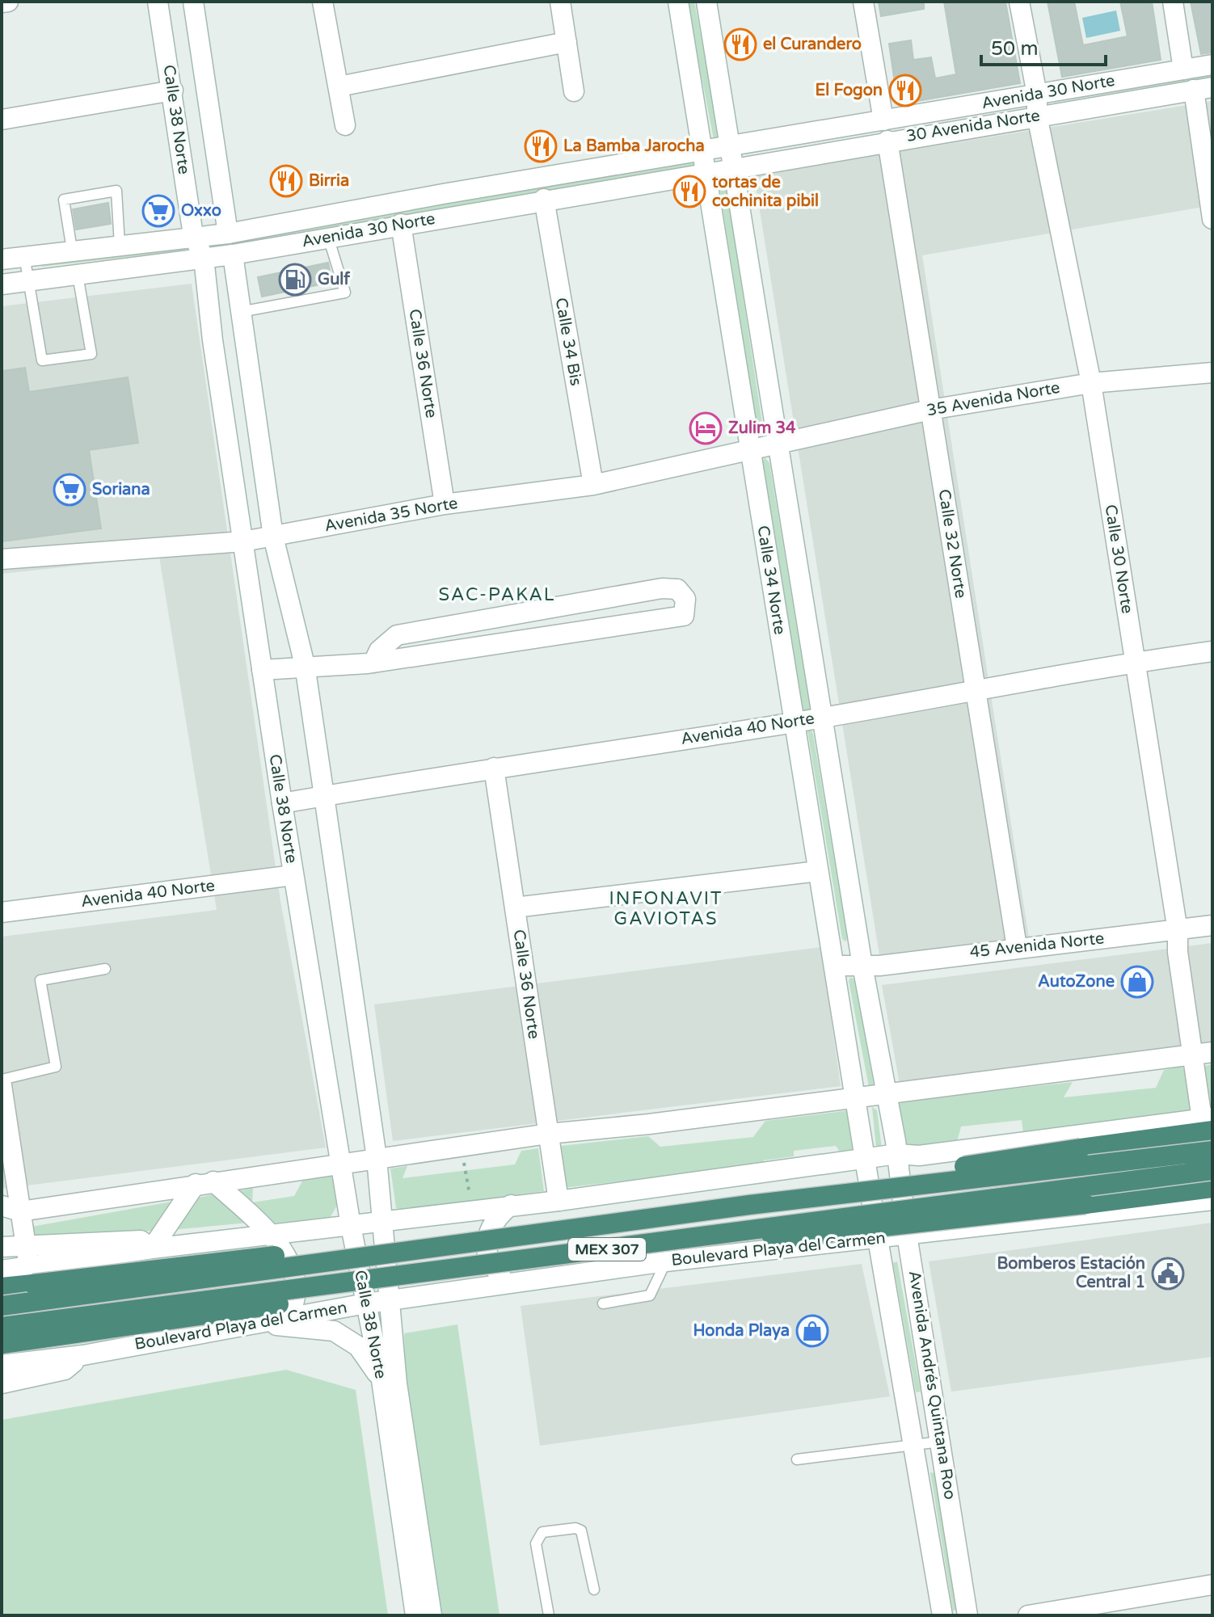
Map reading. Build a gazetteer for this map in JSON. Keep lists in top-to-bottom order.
{
  "streets": {
    "highway": ["MEX 307"],
    "street": [
      "Avenida 30 Norte",
      "Calle 38 Norte",
      "30 Avenida Norte",
      "Calle 34 Bis",
      "Calle 36 Norte",
      "35 Avenida Norte",
      "Avenida 35 Norte",
      "Calle 32 Norte",
      "Calle 30 Norte",
      "Calle 34 Norte",
      "Avenida 40 Norte",
      "45 Avenida Norte",
      "Boulevard Playa del Carmen",
      "Avenida Andrés Quintana Roo"
    ]
  },
  "crossings": [
    ["Avenida 30 Norte", "Calle 38 Norte"],
    ["Avenida 30 Norte", "30 Avenida Norte"],
    ["Avenida 30 Norte", "Calle 34 Bis"],
    ["Avenida 30 Norte", "Calle 36 Norte"],
    ["Avenida 30 Norte", "Calle 30 Norte"],
    ["Avenida 30 Norte", "Calle 34 Norte"],
    ["Calle 38 Norte", "Avenida 35 Norte"],
    ["Calle 38 Norte", "Avenida 40 Norte"],
    ["Calle 38 Norte", "Boulevard Playa del Carmen"],
    ["30 Avenida Norte", "Calle 32 Norte"],
    ["30 Avenida Norte", "Calle 30 Norte"],
    ["30 Avenida Norte", "Calle 34 Norte"],
    ["Calle 34 Bis", "Avenida 35 Norte"],
    ["Calle 36 Norte", "Avenida 35 Norte"],
    ["Calle 36 Norte", "Avenida 40 Norte"],
    ["35 Avenida Norte", "Avenida 35 Norte"],
    ["35 Avenida Norte", "Calle 32 Norte"],
    ["35 Avenida Norte", "Calle 30 Norte"],
    ["35 Avenida Norte", "Calle 34 Norte"],
    ["Avenida 35 Norte", "Calle 34 Norte"],
    ["Calle 32 Norte", "Avenida 40 Norte"],
    ["Calle 32 Norte", "45 Avenida Norte"],
    ["Calle 30 Norte", "Avenida 40 Norte"],
    ["Calle 30 Norte", "45 Avenida Norte"],
    ["Calle 34 Norte", "Avenida 40 Norte"],
    ["Calle 34 Norte", "45 Avenida Norte"],
    ["Calle 34 Norte", "Avenida Andrés Quintana Roo"],
    ["Boulevard Playa del Carmen", "Avenida Andrés Quintana Roo"]
  ],
  "districts": ["SAC-PAKAL", "INFONAVIT GAVIOTAS"],
  "places": {
    "restaurant": [
      "el Curandero",
      "El Fogon",
      "La Bamba Jarocha",
      "Birria",
      "tortas de cochinita pibil"
    ],
    "supermarket": ["Oxxo", "Soriana"],
    "fuel station": ["Gulf"],
    "hotel": ["Zulim 34"],
    "shop": ["AutoZone", "Honda Playa"],
    "public building": ["Bomberos Estación Central 1"]
  },
  "scale_bar": "50 m"
}
